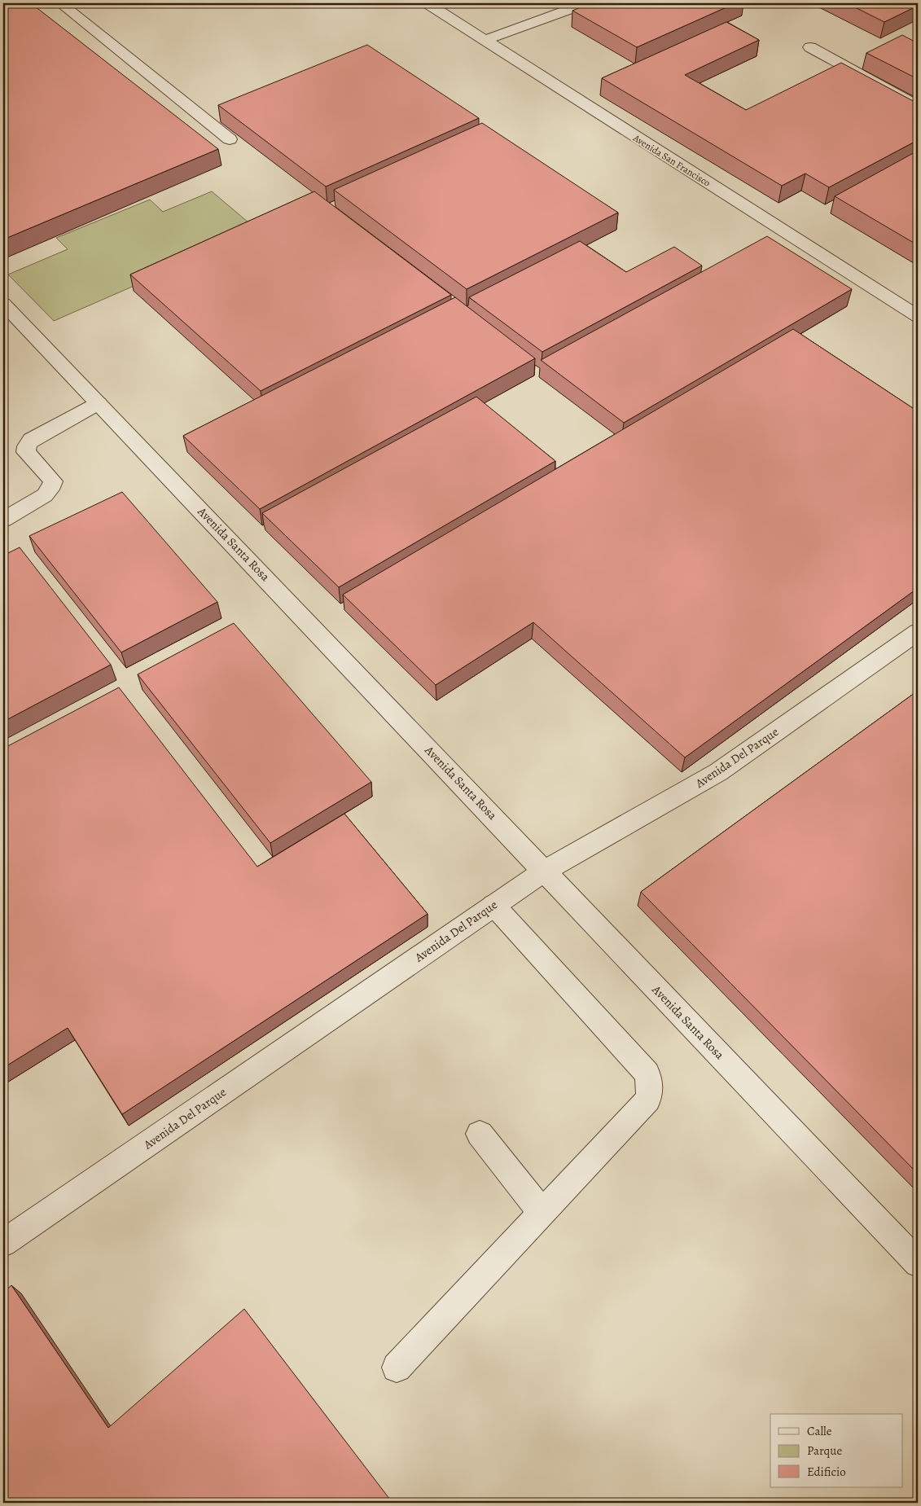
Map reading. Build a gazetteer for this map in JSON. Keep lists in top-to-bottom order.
{
  "streets": {
    "street": ["Avenida San Francisco", "Avenida Santa Rosa", "Avenida Del Parque"]
  },
  "crossings": [
    ["Avenida Santa Rosa", "Avenida Del Parque"]
  ],
  "legend": ["Calle", "Parque", "Edificio"]
}
